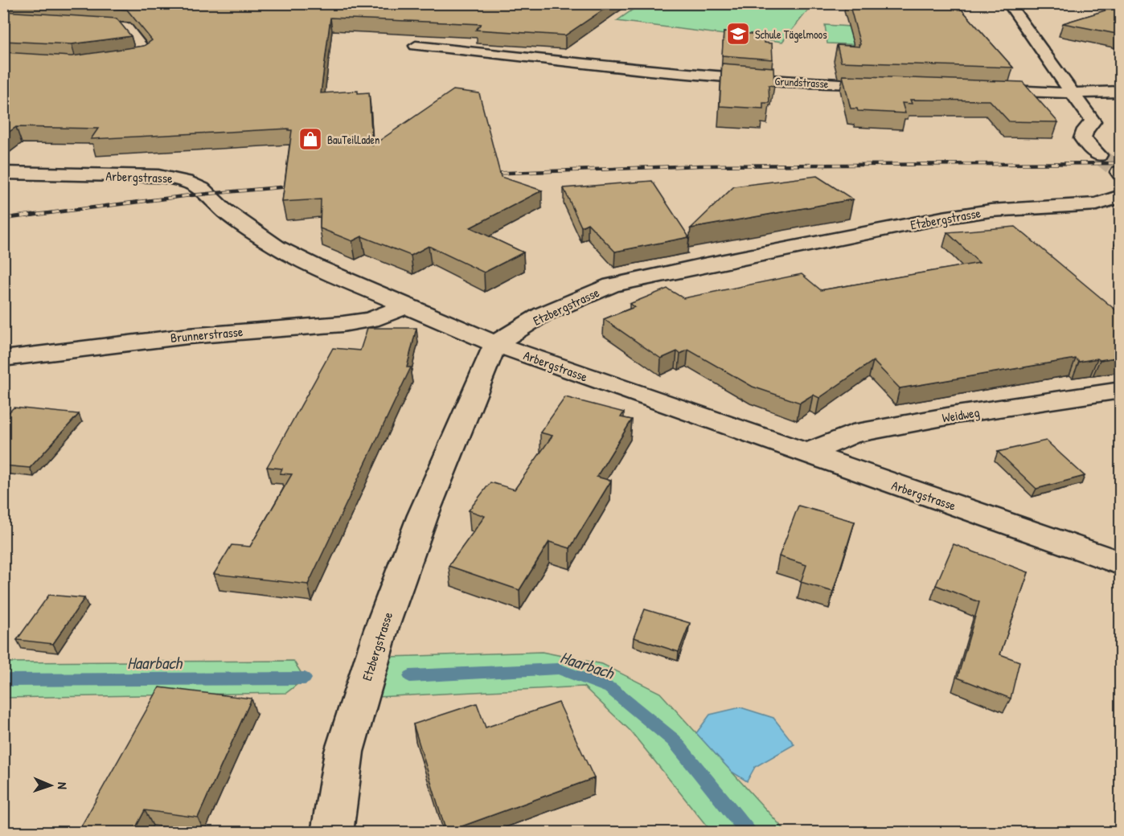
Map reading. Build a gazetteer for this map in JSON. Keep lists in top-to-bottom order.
{
  "streets": {
    "street": [
      "Grundstrasse",
      "Arbergstrasse",
      "Etzbergstrasse",
      "Brunnerstrasse",
      "Weidweg"
    ]
  },
  "crossings": [
    ["Arbergstrasse", "Etzbergstrasse"],
    ["Arbergstrasse", "Brunnerstrasse"],
    ["Arbergstrasse", "Weidweg"]
  ],
  "water": ["Haarbach"],
  "places": {
    "school or university": ["Schule Tägelmoos"],
    "shop": ["BauTeilLaden"]
  },
  "north": "right"
}
